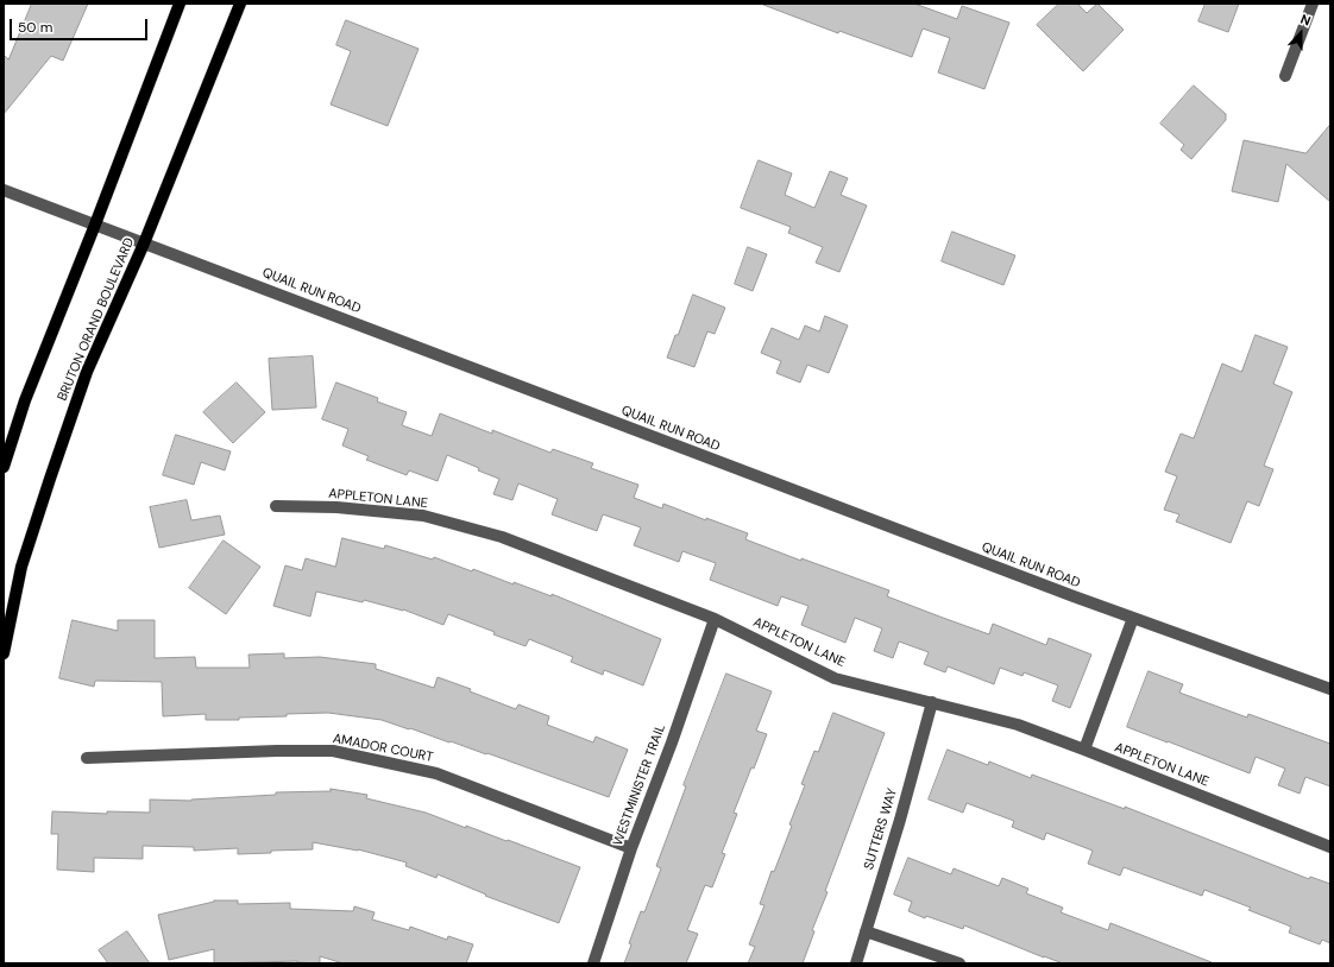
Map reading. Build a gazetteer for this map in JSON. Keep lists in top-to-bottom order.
{
  "streets": {
    "main road": ["BRUTON ORAND BOULEVARD"],
    "street": [
      "QUAIL RUN ROAD",
      "APPLETON LANE",
      "AMADOR COURT",
      "WESTMINISTER TRAIL",
      "SUTTERS WAY"
    ]
  },
  "crossings": [
    ["QUAIL RUN ROAD", "BRUTON ORAND BOULEVARD"],
    ["APPLETON LANE", "WESTMINISTER TRAIL"],
    ["APPLETON LANE", "SUTTERS WAY"],
    ["AMADOR COURT", "WESTMINISTER TRAIL"]
  ],
  "scale_bar": "50 m",
  "north": "top"
}
